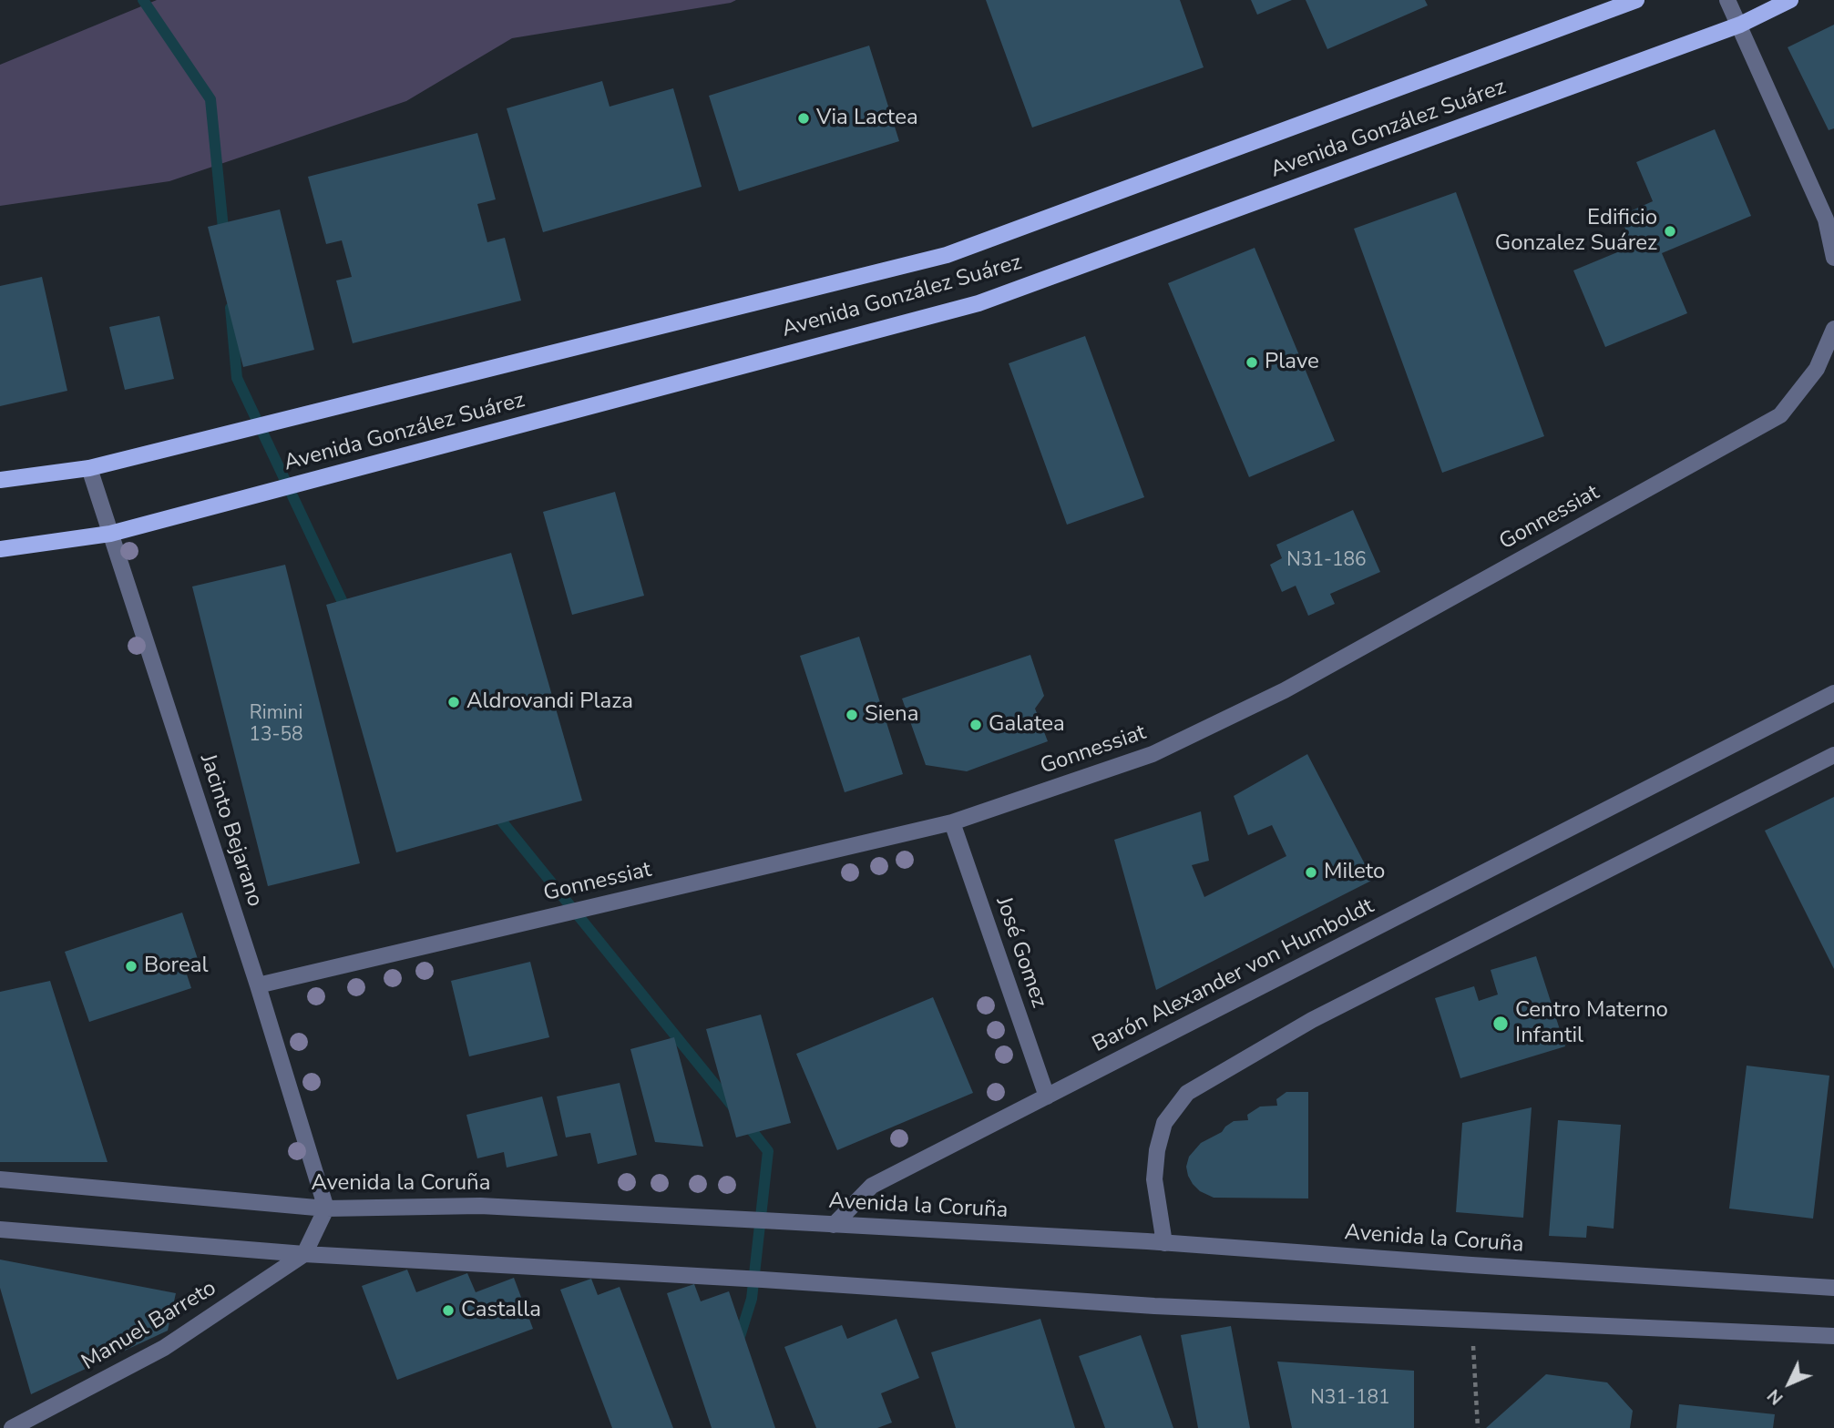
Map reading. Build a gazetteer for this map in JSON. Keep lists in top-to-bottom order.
{
  "streets": {
    "main road": ["Avenida González Suárez"],
    "street": [
      "Gonnessiat",
      "Jacinto Bejarano",
      "José Gomez",
      "Barón Alexander von Humboldt",
      "Avenida la Coruña",
      "Manuel Barreto"
    ]
  },
  "crossings": [
    ["Avenida González Suárez", "Jacinto Bejarano"],
    ["Gonnessiat", "Jacinto Bejarano"],
    ["Gonnessiat", "José Gomez"],
    ["Jacinto Bejarano", "Avenida la Coruña"],
    ["José Gomez", "Barón Alexander von Humboldt"],
    ["Barón Alexander von Humboldt", "Avenida la Coruña"]
  ],
  "places": [
    "Via Lactea",
    "Edificio Gonzalez Suárez",
    "Plave",
    "Aldrovandi Plaza",
    "Siena",
    "Galatea",
    "Mileto",
    "Boreal",
    "Centro Materno Infantil",
    "Castalla"
  ],
  "house_numbers": ["N31-186", "Rimini 13-58", "N31-181"],
  "north": "bottom left"
}
